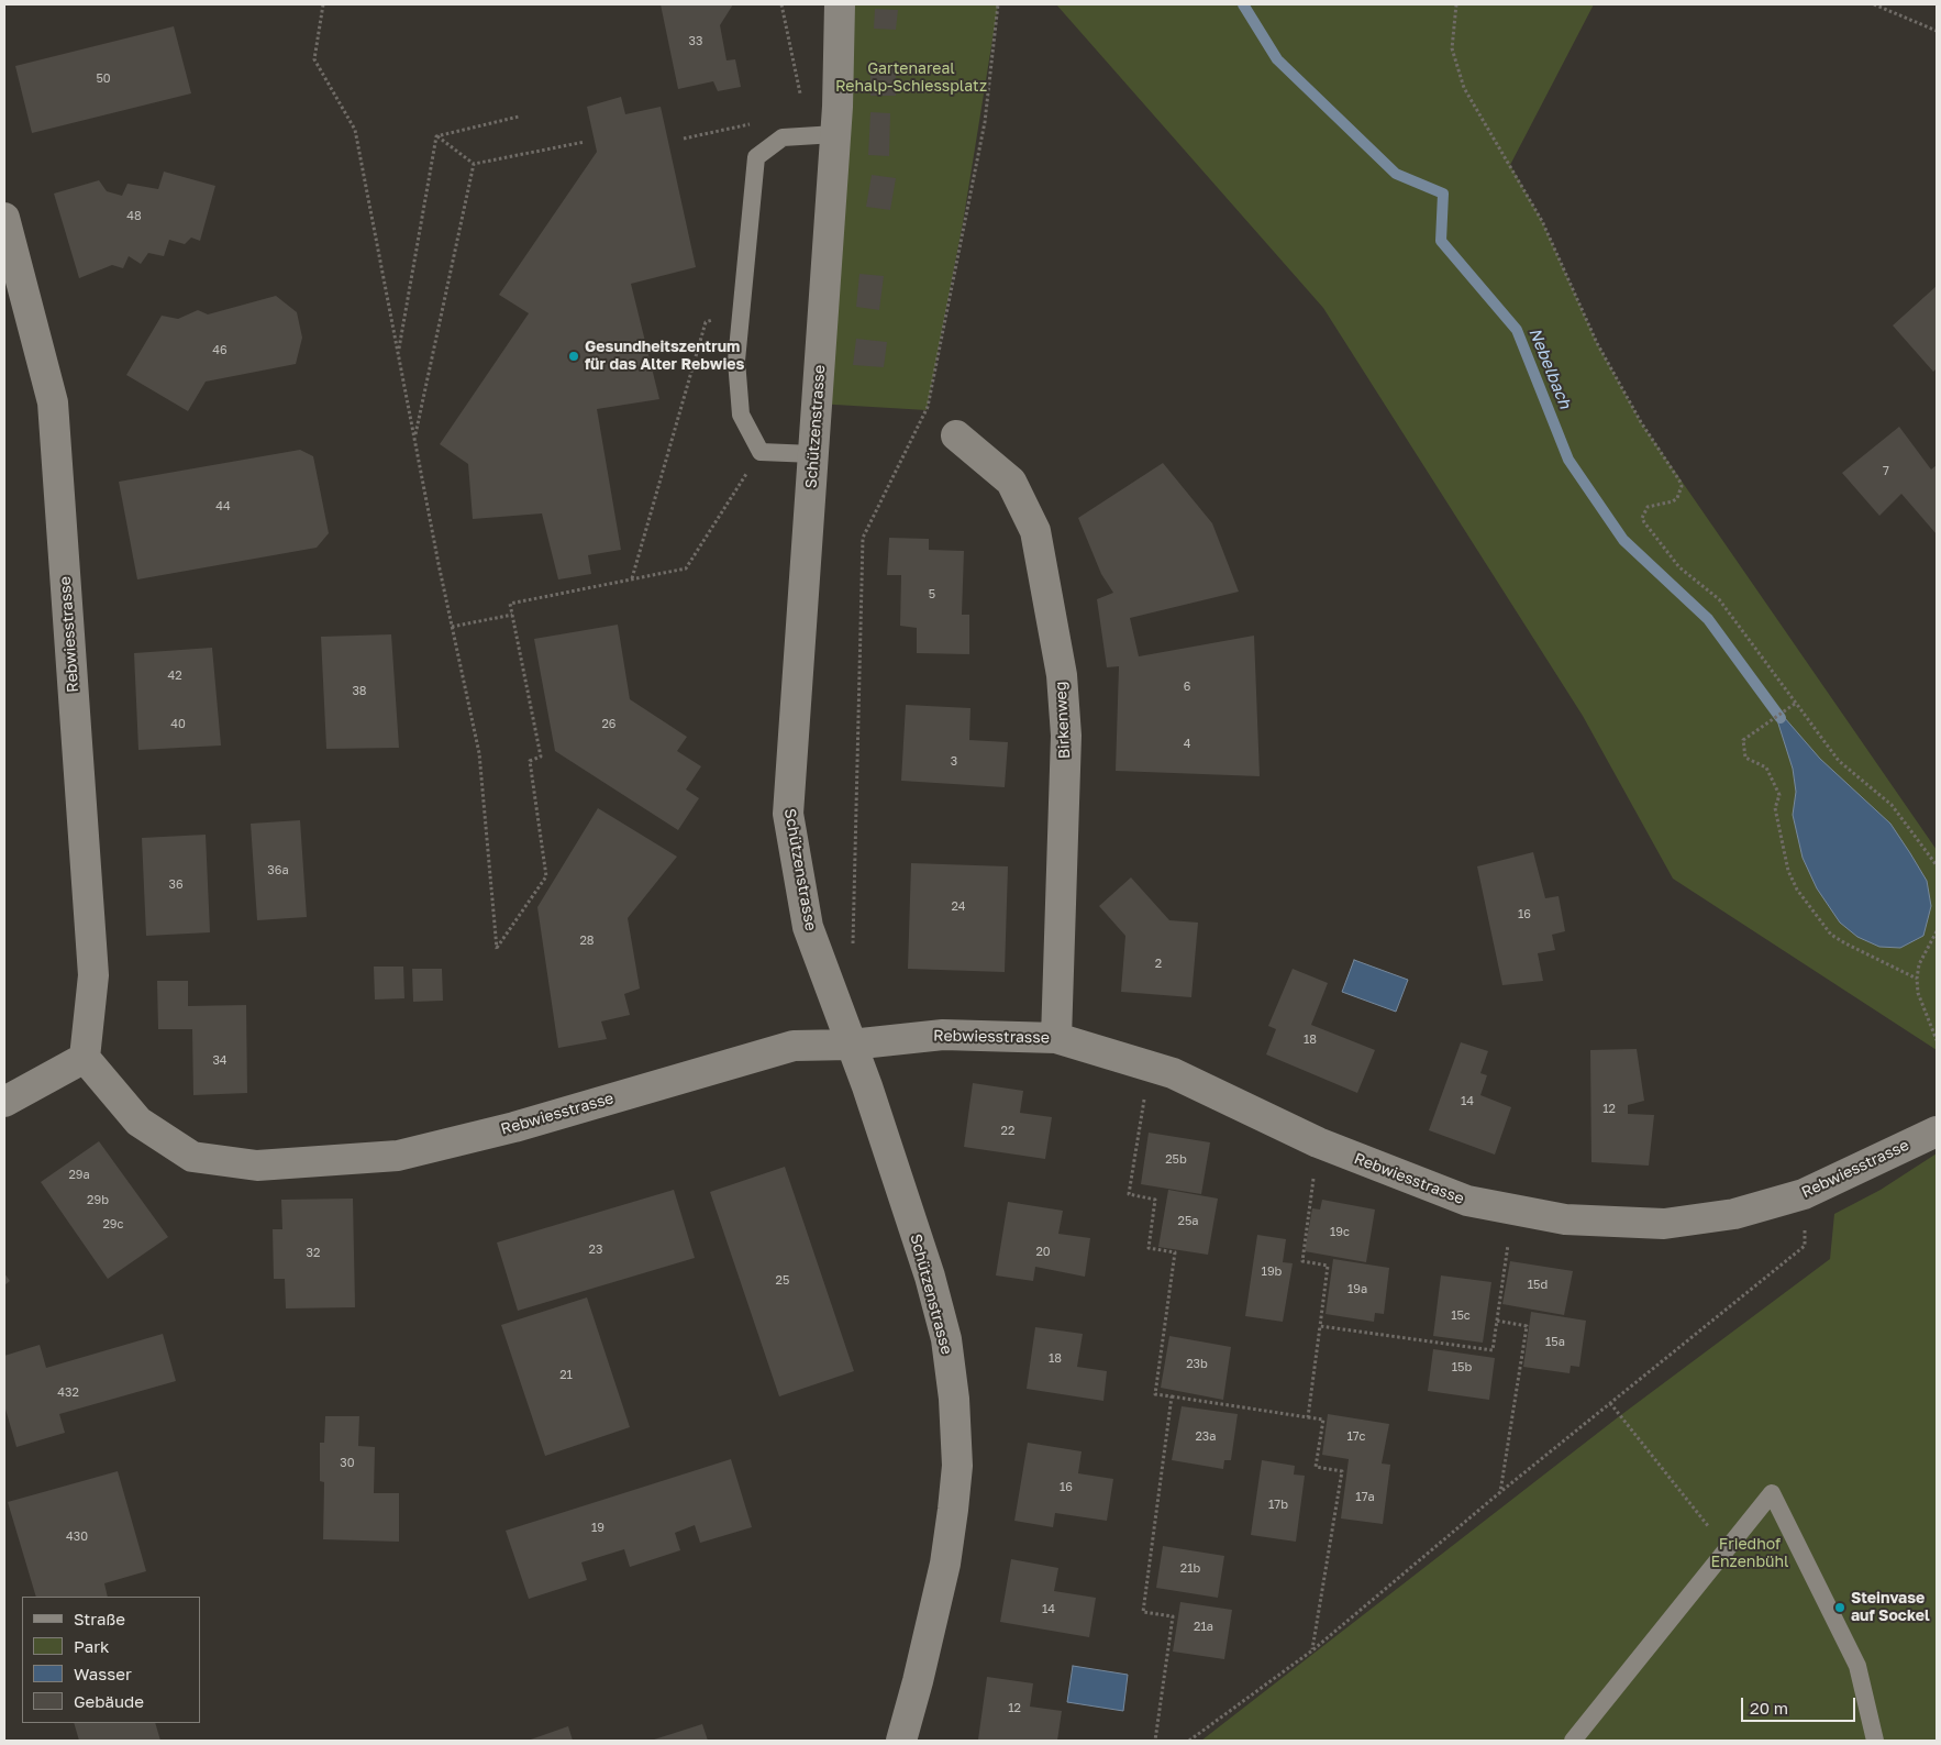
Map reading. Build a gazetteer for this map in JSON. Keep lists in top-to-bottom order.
{
  "streets": {
    "street": ["Schützenstrasse", "Rebwiesstrasse", "Birkenweg"]
  },
  "crossings": [
    ["Schützenstrasse", "Rebwiesstrasse"],
    ["Rebwiesstrasse", "Birkenweg"]
  ],
  "water": ["Nebelbach"],
  "parks": ["Gartenareal Rehalp-Schiessplatz", "Friedhof Enzenbühl"],
  "places": ["Gesundheitszentrum für das Alter Rebwies", "Steinvase auf Sockel"],
  "house_numbers": [
    "33",
    "50",
    "48",
    "46",
    "7",
    "44",
    "5",
    "42",
    "6",
    "38",
    "40",
    "26",
    "4",
    "3",
    "36a",
    "36",
    "24",
    "16",
    "28",
    "2",
    "18",
    "34",
    "14",
    "12",
    "22",
    "25b",
    "29a",
    "29b",
    "25a",
    "29c",
    "19c",
    "23",
    "20",
    "32",
    "19b",
    "25",
    "15d",
    "19a",
    "15c",
    "15a",
    "18",
    "23b",
    "15b",
    "21",
    "432",
    "23a",
    "17c",
    "30",
    "16",
    "17a",
    "17b",
    "19",
    "430",
    "21b",
    "14",
    "21a",
    "12"
  ],
  "legend": [
    "Straße",
    "Park",
    "Wasser",
    "Gebäude"
  ],
  "scale_bar": "20 m"
}
